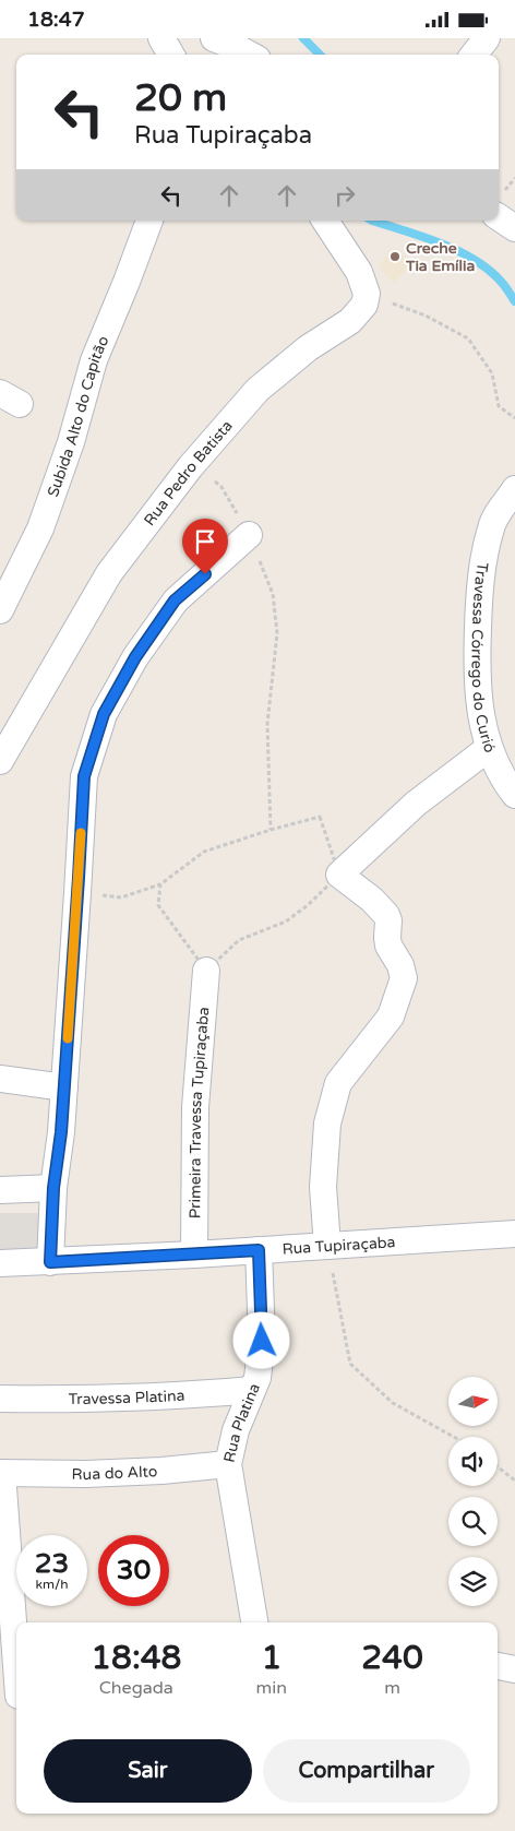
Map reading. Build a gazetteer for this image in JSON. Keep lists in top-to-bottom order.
{
  "streets": {
    "street": [
      "Subida Alto do Capitão",
      "Rua Pedro Batista",
      "Travessa Córrego do Curió",
      "Primeira Travessa Tupiraçaba",
      "Rua Tupiraçaba",
      "Travessa Platina",
      "Rua Platina",
      "Rua do Alto"
    ]
  },
  "crossings": [
    ["Primeira Travessa Tupiraçaba", "Rua Tupiraçaba"],
    ["Rua Tupiraçaba", "Rua Platina"],
    ["Travessa Platina", "Rua Platina"],
    ["Rua Platina", "Rua do Alto"]
  ],
  "places": ["Creche Tia Emília"],
  "north": "right",
  "page": {
    "status": "18:47",
    "turn": ["20 m", "Rua Tupiraçaba"],
    "speed": "23 km/h",
    "limit": "30",
    "eta": [
      "18:48",
      "Chegada",
      "1",
      "min",
      "240",
      "m"
    ],
    "buttons": ["Sair", "Compartilhar"]
  }
}
